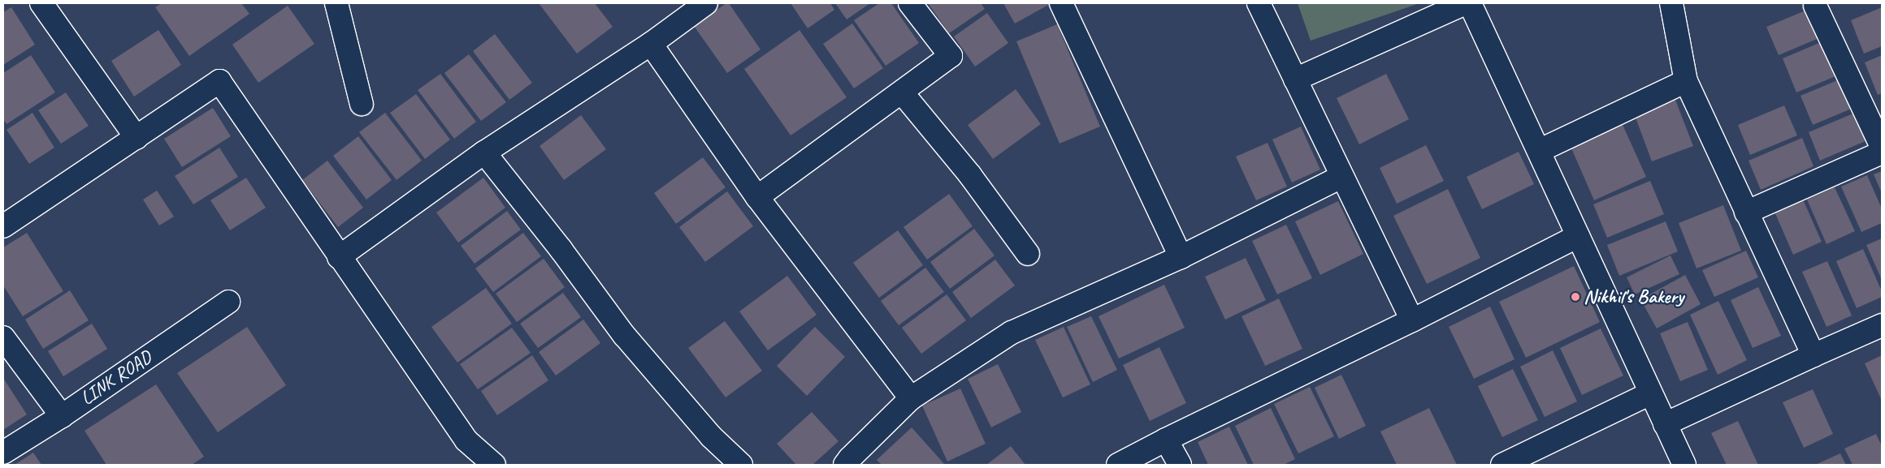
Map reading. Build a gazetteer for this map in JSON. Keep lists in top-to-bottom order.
{
  "streets": {
    "street": ["LINK ROAD"]
  },
  "places": ["Nikhil's Bakery"]
}
